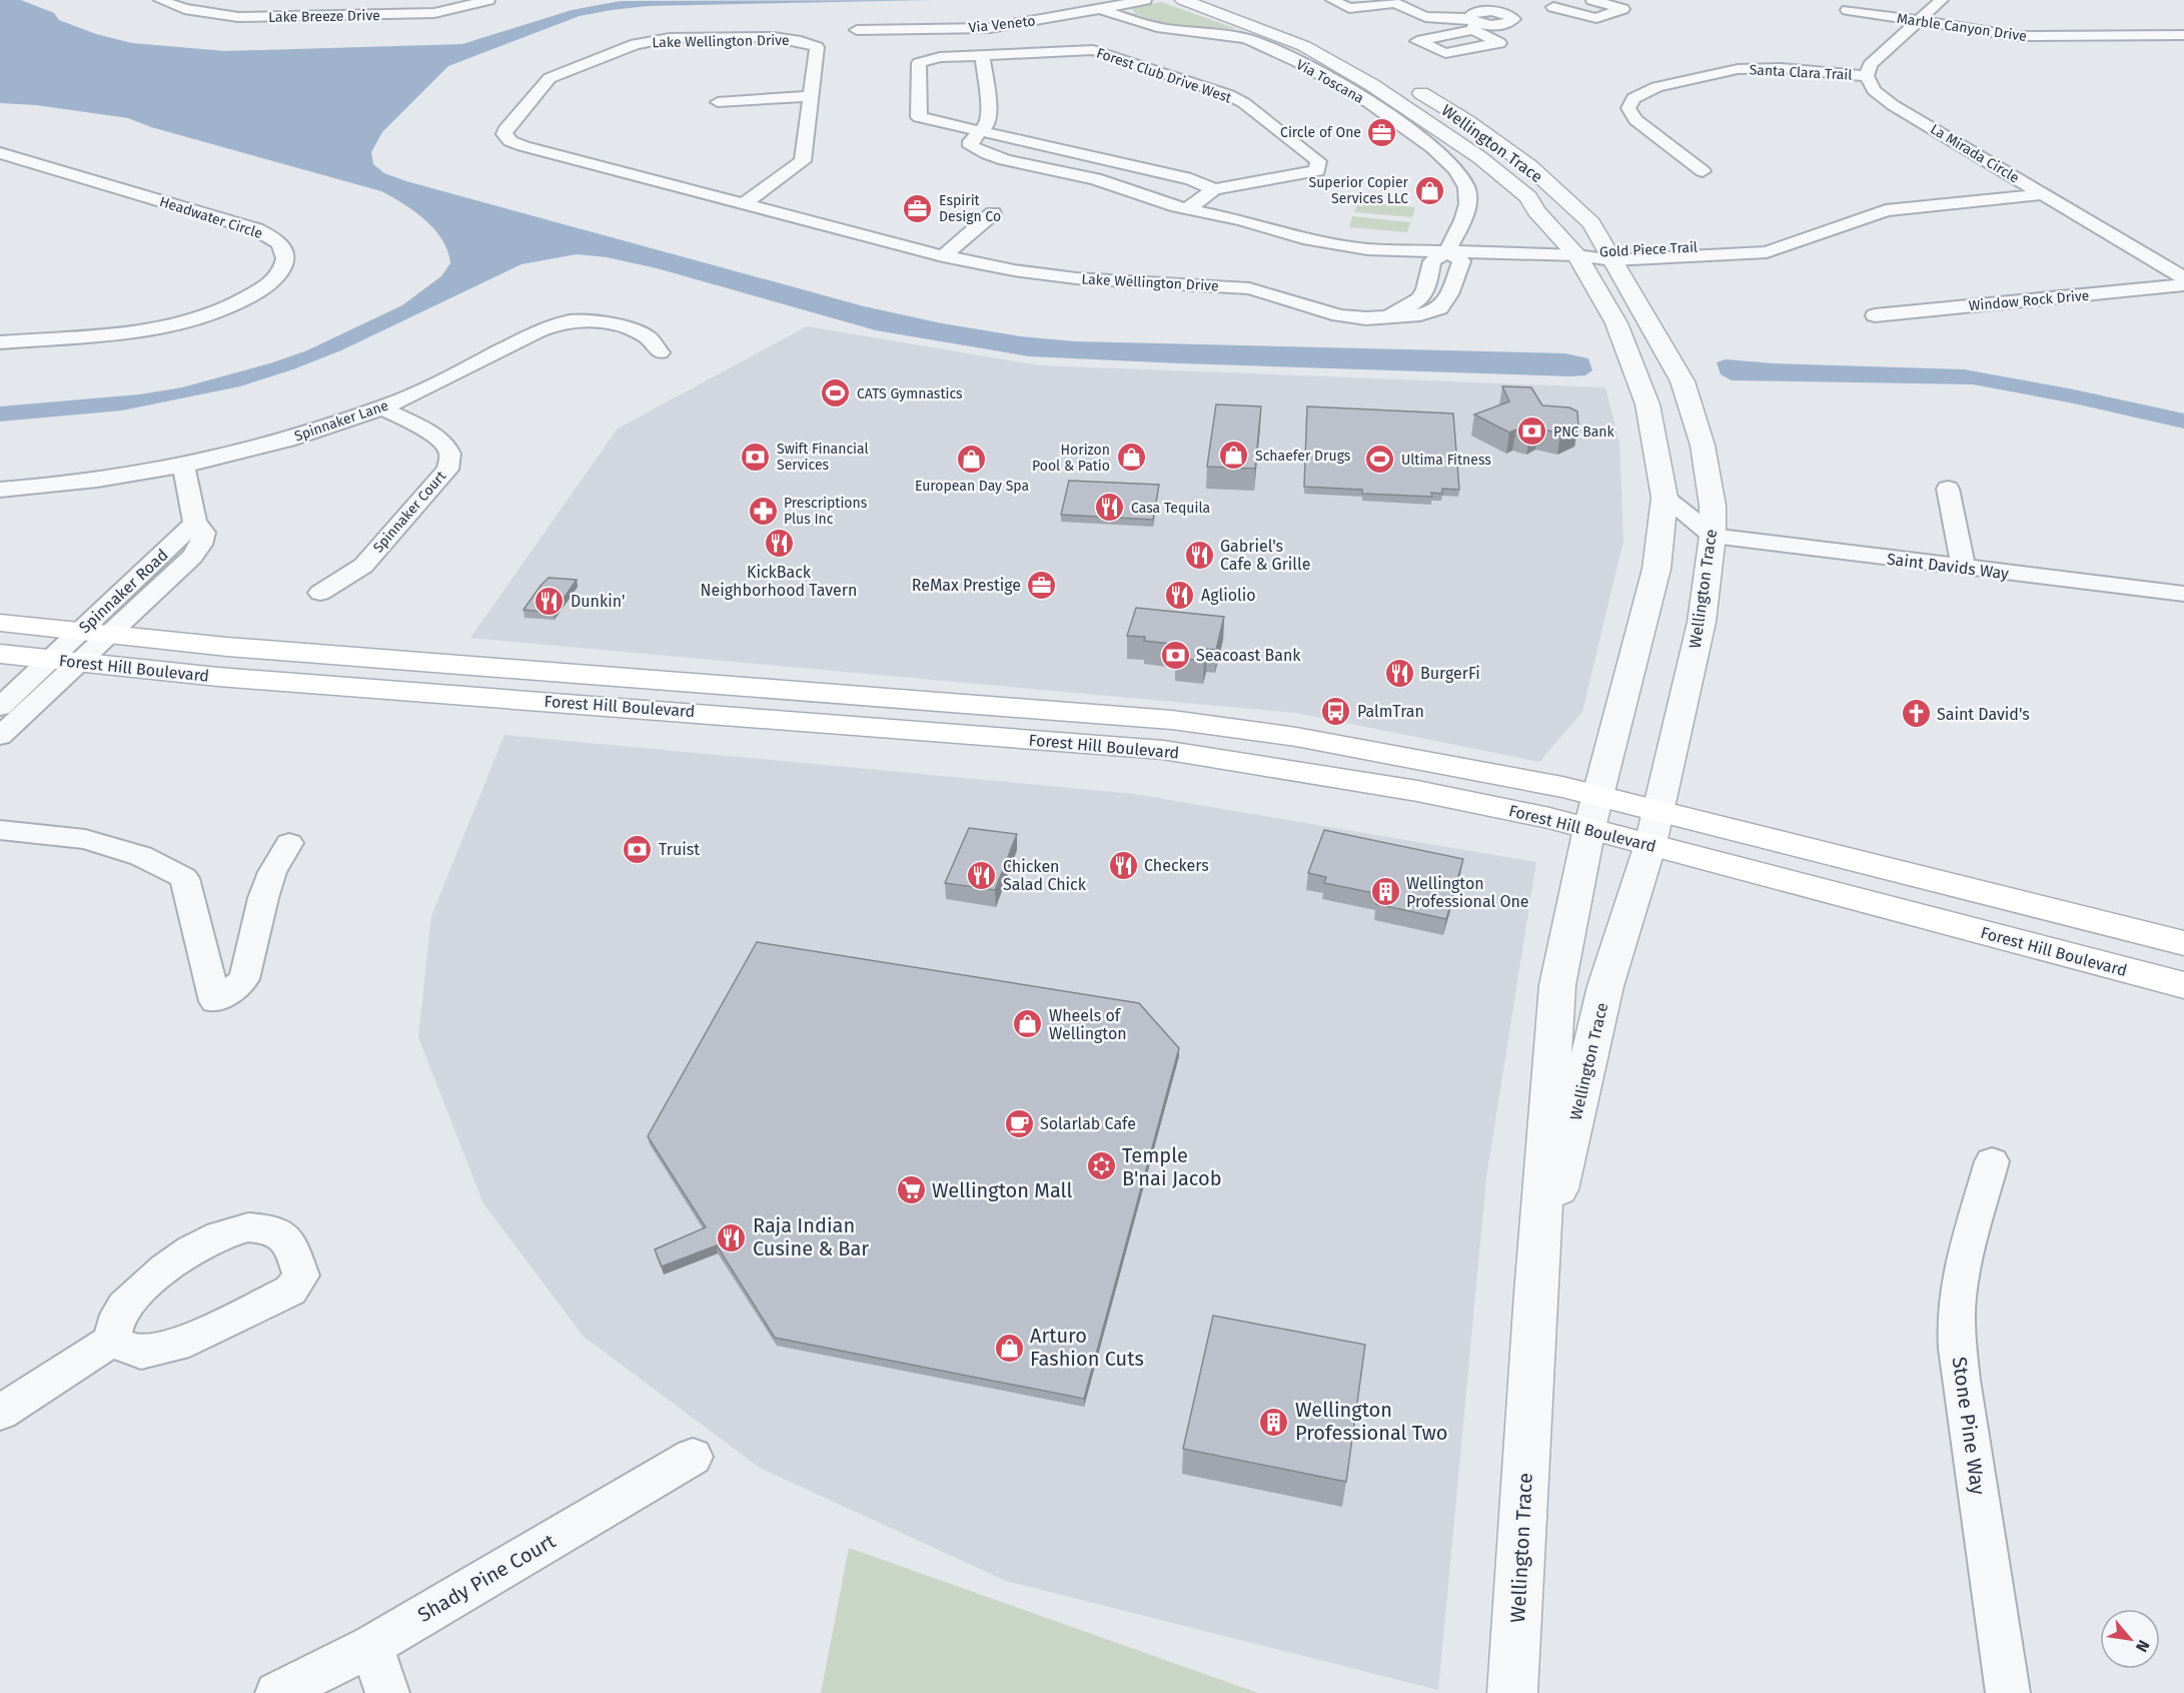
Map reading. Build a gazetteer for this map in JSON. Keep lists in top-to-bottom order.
{
  "streets": {
    "main road": ["Forest Hill Boulevard"],
    "street": [
      "Lake Breeze Drive",
      "Via Veneto",
      "Marble Canyon Drive",
      "Lake Wellington Drive",
      "Santa Clara Trail",
      "Forest Club Drive West",
      "Via Toscana",
      "Wellington Trace",
      "La Mirada Circle",
      "Headwater Circle",
      "Gold Piece Trail",
      "Window Rock Drive",
      "Spinnaker Lane",
      "Spinnaker Court",
      "Saint Davids Way",
      "Spinnaker Road",
      "Stone Pine Way",
      "Shady Pine Court"
    ]
  },
  "crossings": [
    ["Via Veneto", "Via Toscana"],
    ["Lake Wellington Drive", "Via Toscana"],
    ["Santa Clara Trail", "La Mirada Circle"],
    ["Wellington Trace", "Gold Piece Trail"],
    ["Wellington Trace", "Saint Davids Way"],
    ["Wellington Trace", "Forest Hill Boulevard"],
    ["La Mirada Circle", "Gold Piece Trail"],
    ["Spinnaker Lane", "Spinnaker Court"],
    ["Spinnaker Lane", "Spinnaker Road"],
    ["Spinnaker Road", "Forest Hill Boulevard"]
  ],
  "places": {
    "office": ["Circle of One", "Espirit Design Co", "ReMax Prestige"],
    "shop": [
      "Superior Copier Services LLC",
      "Schaefer Drugs",
      "Horizon Pool & Patio",
      "European Day Spa",
      "Wheels of Wellington",
      "Arturo Fashion Cuts"
    ],
    "sports": ["CATS Gymnastics", "Ultima Fitness"],
    "bank": [
      "PNC Bank",
      "Swift Financial Services",
      "Seacoast Bank",
      "Truist"
    ],
    "restaurant": [
      "Casa Tequila",
      "KickBack Neighborhood Tavern",
      "Gabriel's Cafe & Grille",
      "Agliolio",
      "Dunkin'",
      "BurgerFi",
      "Checkers",
      "Chicken Salad Chick",
      "Raja Indian Cusine & Bar"
    ],
    "pharmacy": ["Prescriptions Plus Inc"],
    "bus stop": ["PalmTran"],
    "church": ["Saint David's"],
    "building": ["Wellington Professional One", "Wellington Professional Two"],
    "cafe": ["Solarlab Cafe"],
    "synagogue": ["Temple B'nai Jacob"],
    "supermarket": ["Wellington Mall"]
  },
  "north": "bottom right"
}
